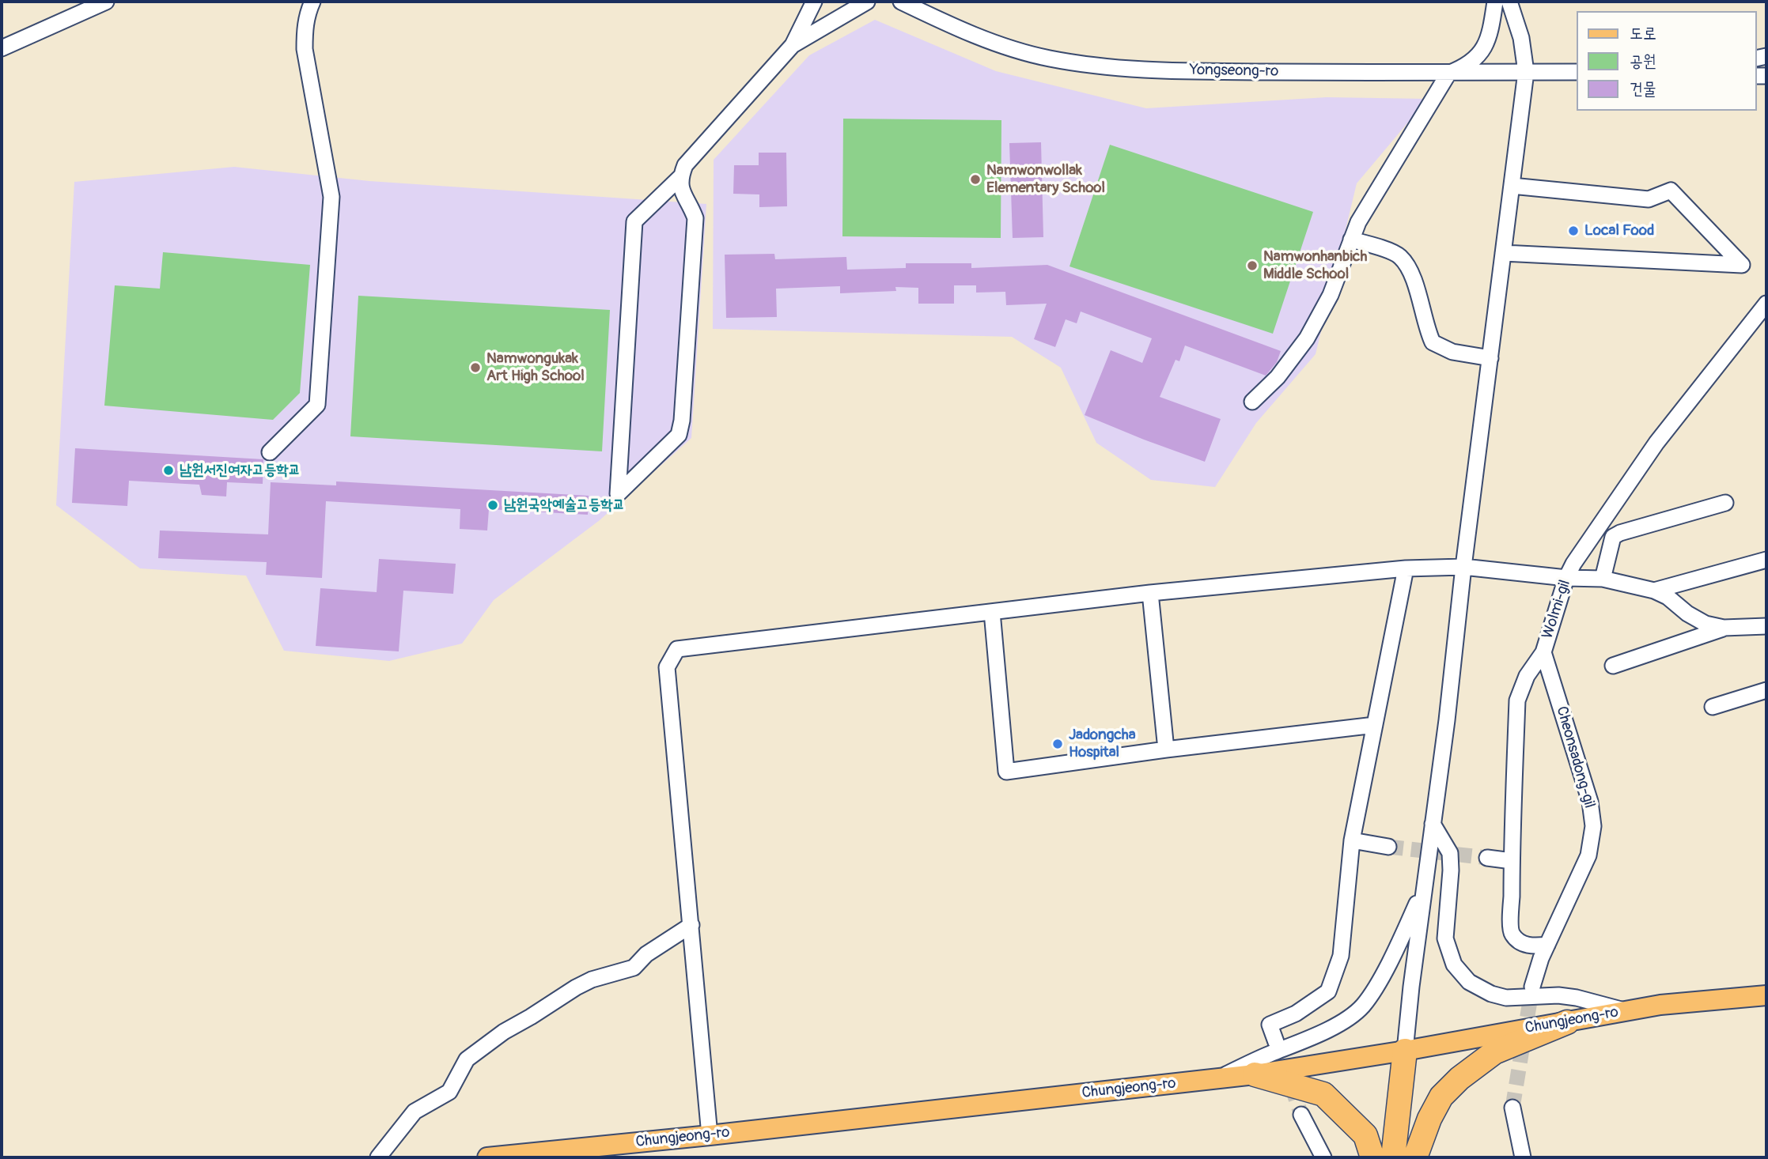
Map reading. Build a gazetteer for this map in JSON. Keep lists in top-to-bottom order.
{
  "streets": {
    "main road": ["Chungjeong-ro"],
    "street": ["Yongseong-ro", "Wolmi-gil", "Cheonsadong-gil"]
  },
  "crossings": [
    ["Wolmi-gil", "Cheonsadong-gil"]
  ],
  "places": [
    "Namwonwollak Elementary School",
    "Local Food",
    "Namwonhanbich Middle School",
    "Namwongukak Art High School",
    "남원서진여자고등학교",
    "남원국악예술고등학교",
    "Jadongcha Hospital"
  ],
  "legend": ["도로", "공원", "건물"]
}
